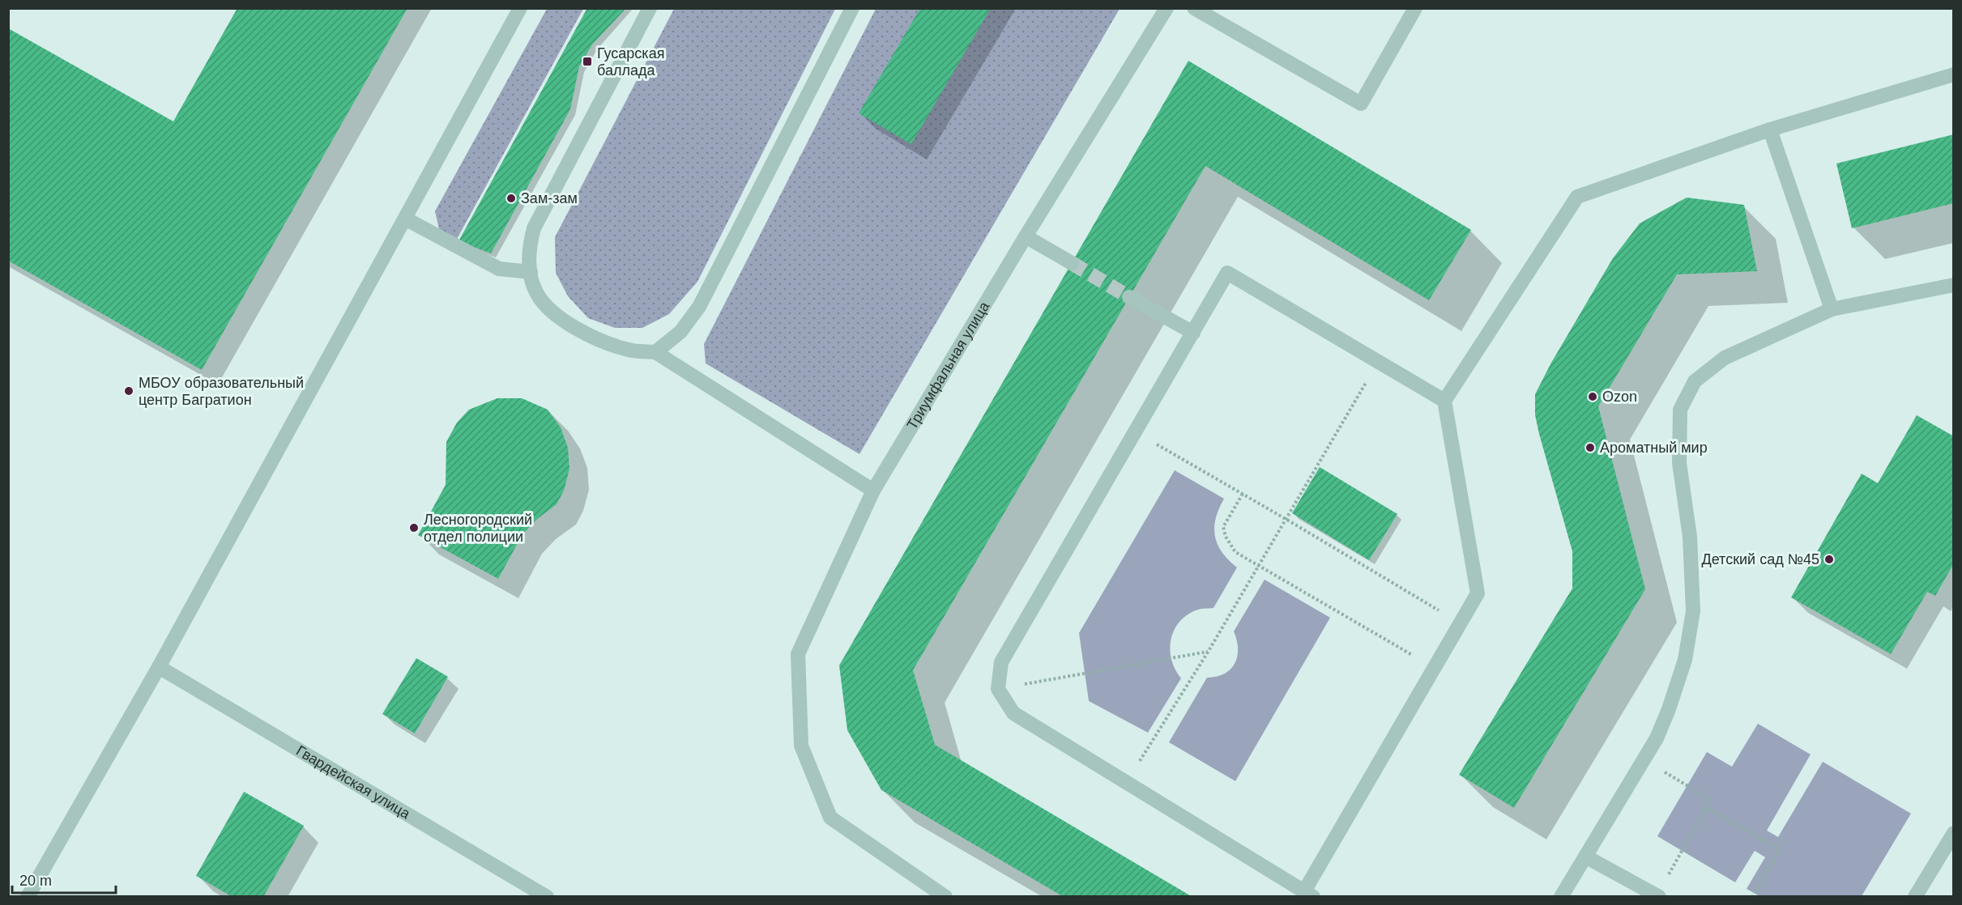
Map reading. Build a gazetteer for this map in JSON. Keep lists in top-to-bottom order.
{
  "streets": {
    "street": ["Триумфальная улица", "Гвардейская улица"]
  },
  "places": {
    "transit": ["Гусарская баллада"],
    "other": [
      "Зам-зам",
      "МБОУ образовательный центр Багратион",
      "Ozon",
      "Ароматный мир",
      "Лесногородский отдел полиции",
      "Детский сад №45"
    ]
  },
  "scale_bar": "20 m"
}
